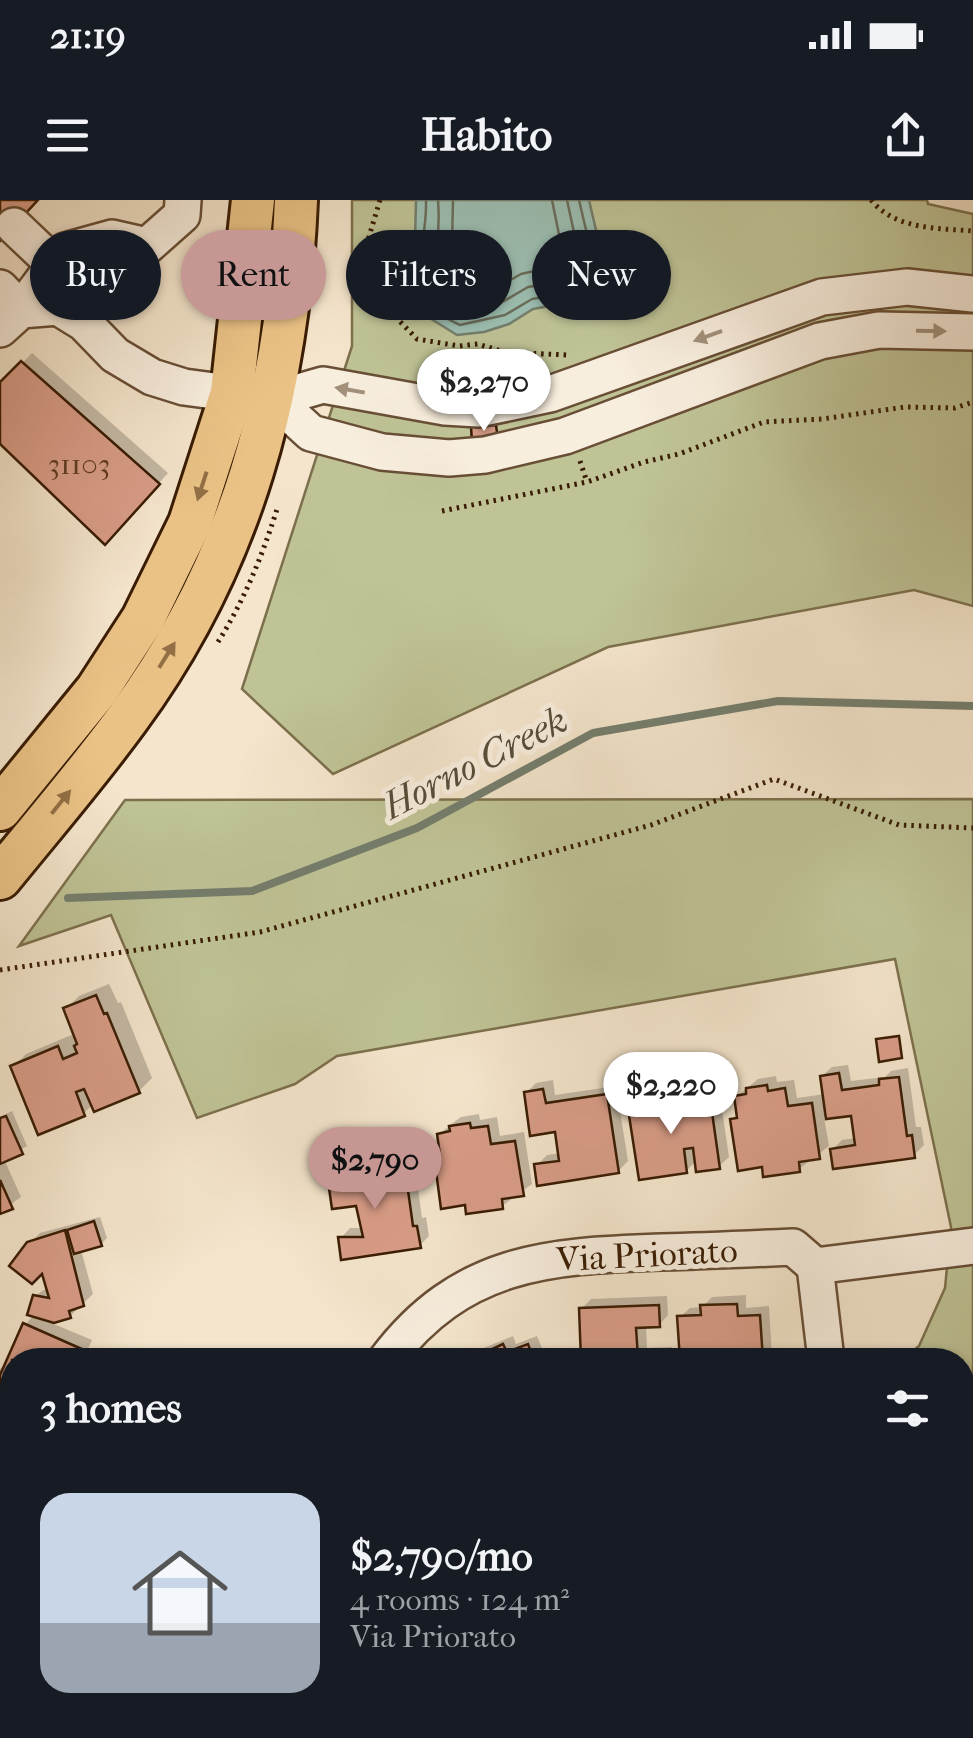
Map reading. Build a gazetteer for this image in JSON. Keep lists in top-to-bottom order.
{
  "streets": {
    "street": ["Via Priorato"]
  },
  "water": ["Horno Creek"],
  "house_numbers": ["31103"],
  "page": {
    "status": "21:19",
    "header": "Habito",
    "chip": [
      "Buy",
      "Rent",
      "Filters",
      "New"
    ],
    "price": ["$2,270", "$2,220", "$2,790"],
    "heading": "3 homes",
    "list": [
      {
        "name": "$2,790/mo",
        "note": "4 rooms · 124 m² · Via Priorato"
      }
    ]
  }
}
